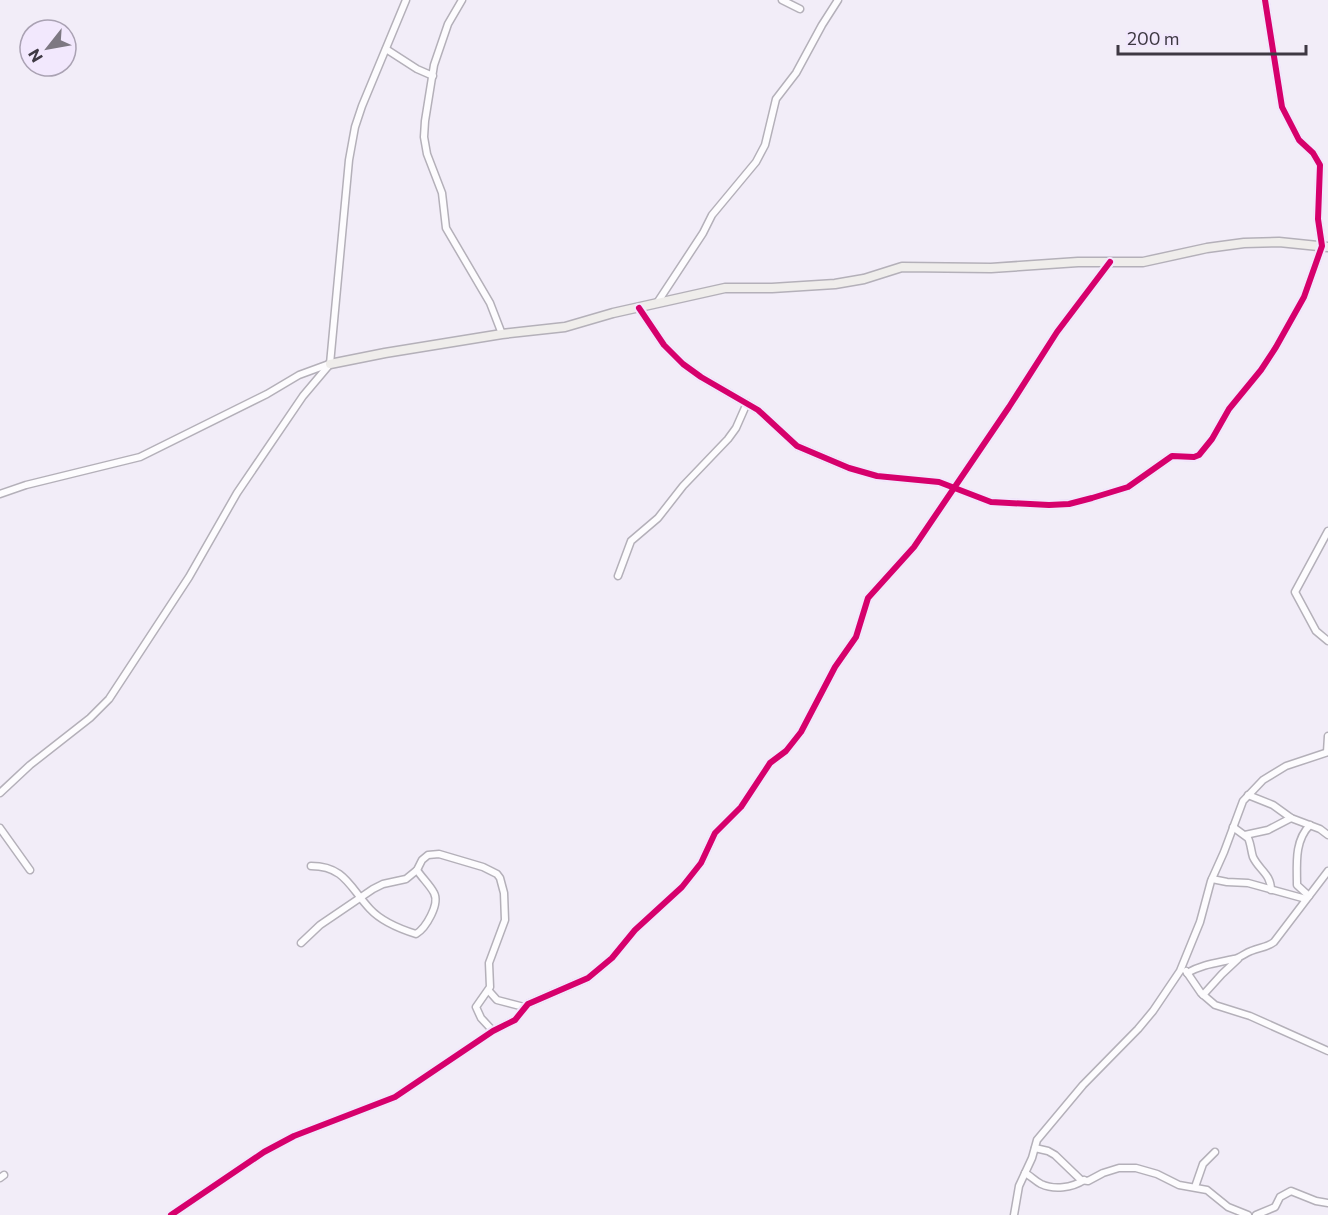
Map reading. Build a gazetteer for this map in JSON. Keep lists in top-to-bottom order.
{
  "scale_bar": "200 m",
  "north": "bottom left"
}
